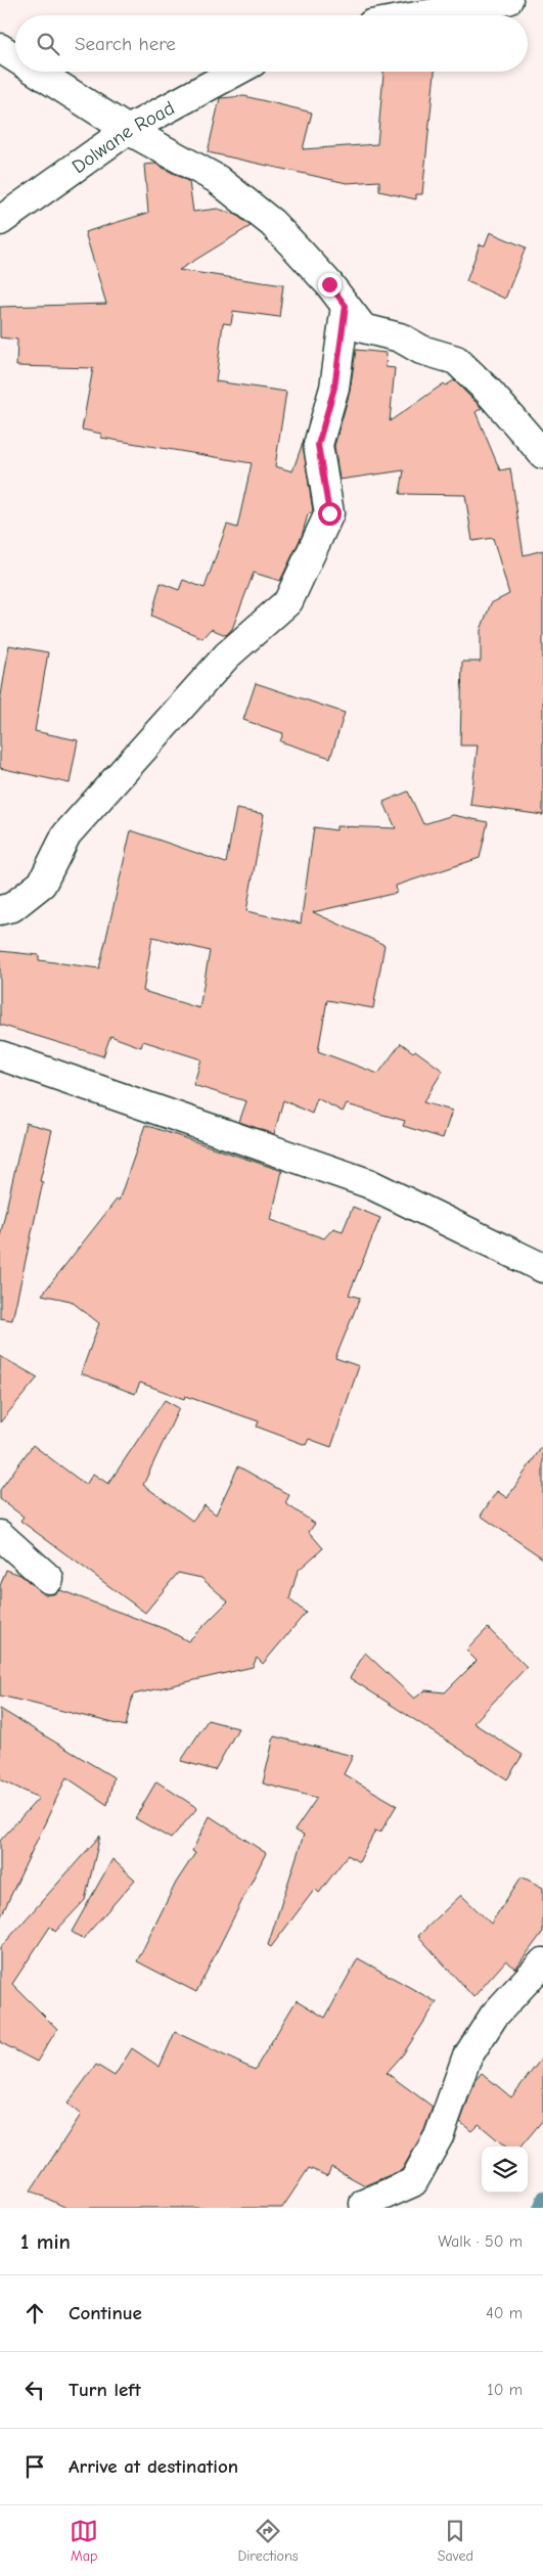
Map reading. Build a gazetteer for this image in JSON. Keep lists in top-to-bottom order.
{
  "streets": {
    "street": ["Dolwane Road"]
  },
  "page": {
    "search": "Search here",
    "heading": ["1 min", "Walk · 50 m"],
    "list": [
      ["Continue", "40 m"],
      ["Turn left", "10 m"],
      "Arrive at destination"
    ],
    "nav": ["Map", "Directions", "Saved"]
  }
}
